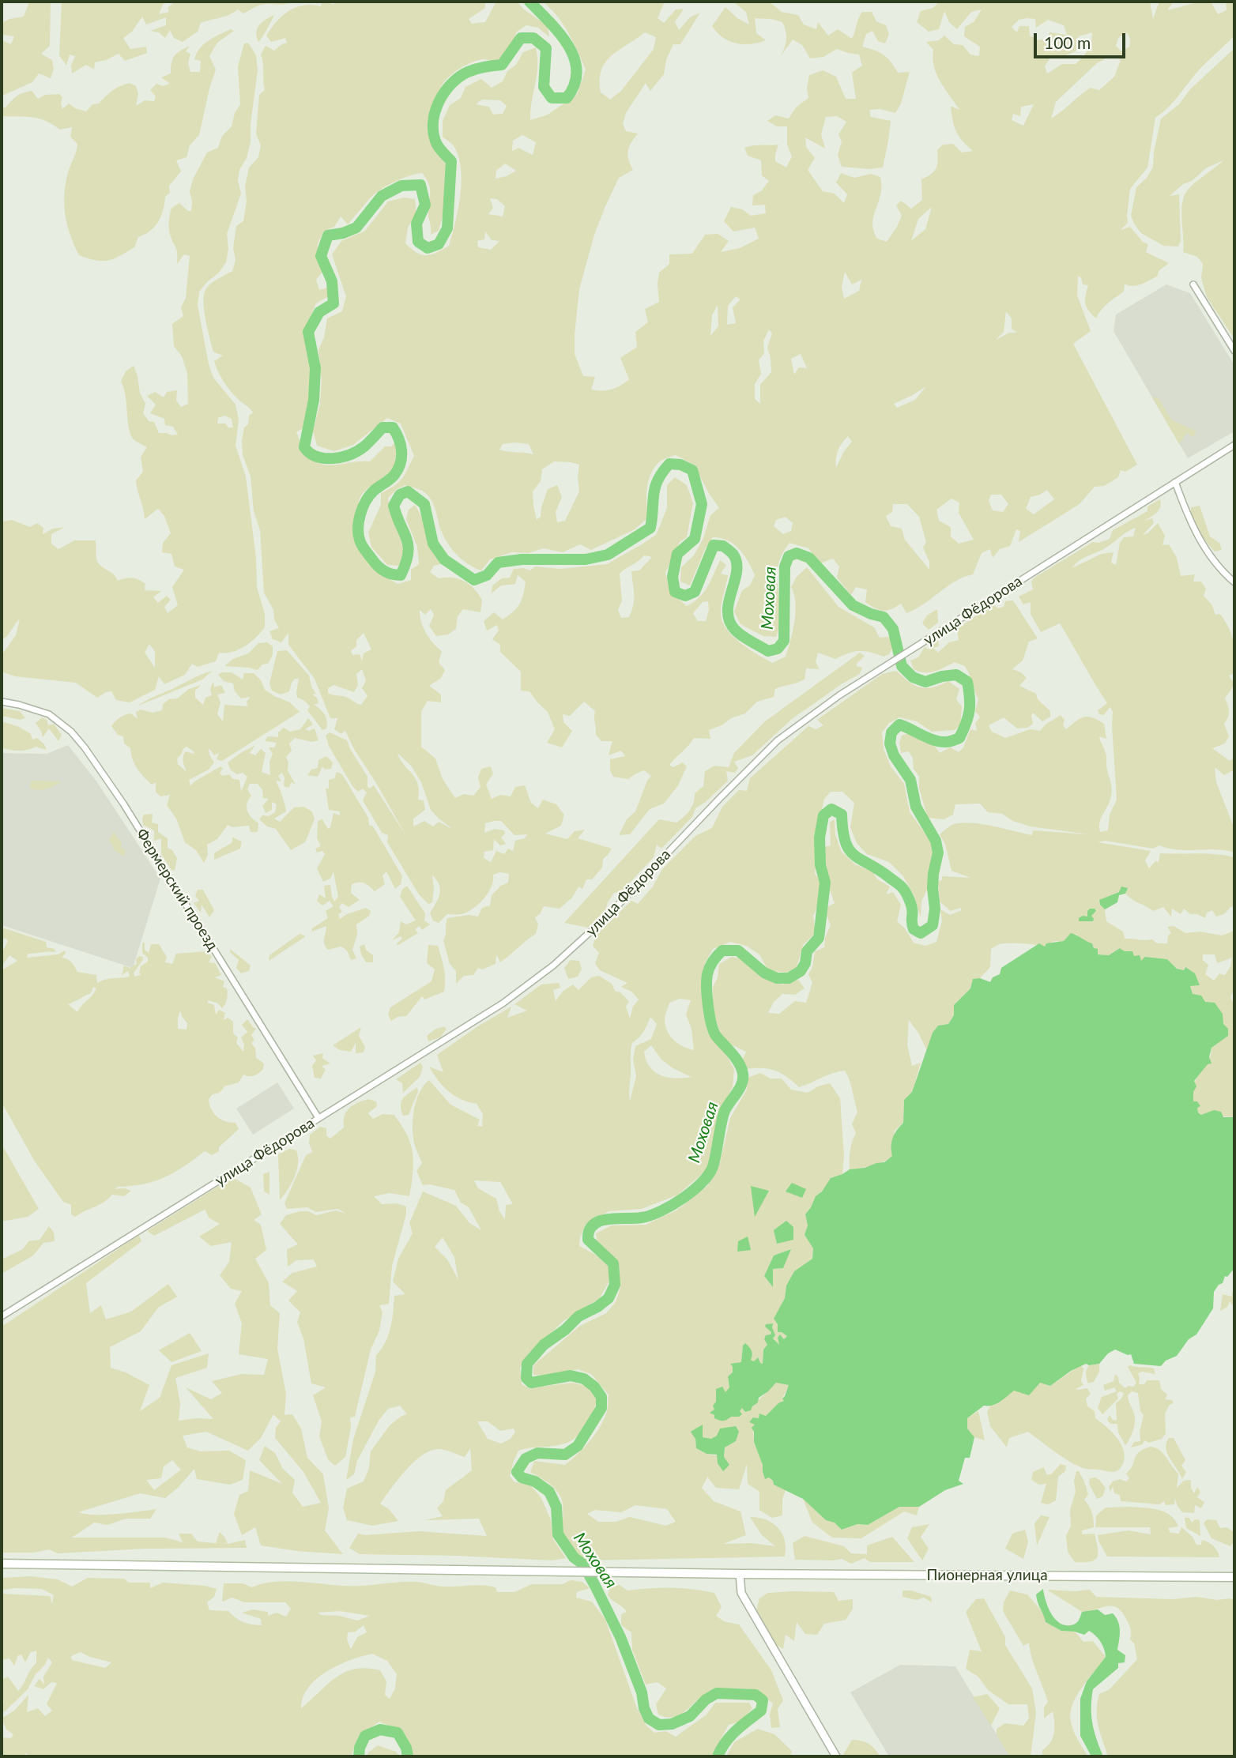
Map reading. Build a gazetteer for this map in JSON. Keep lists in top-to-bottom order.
{
  "streets": {
    "main road": ["Пионерная улица"],
    "street": ["улица Фёдорова", "Фермерский проезд"]
  },
  "crossings": [
    ["улица Фёдорова", "Фермерский проезд"]
  ],
  "water": ["Моховая"],
  "scale_bar": "100 m"
}
